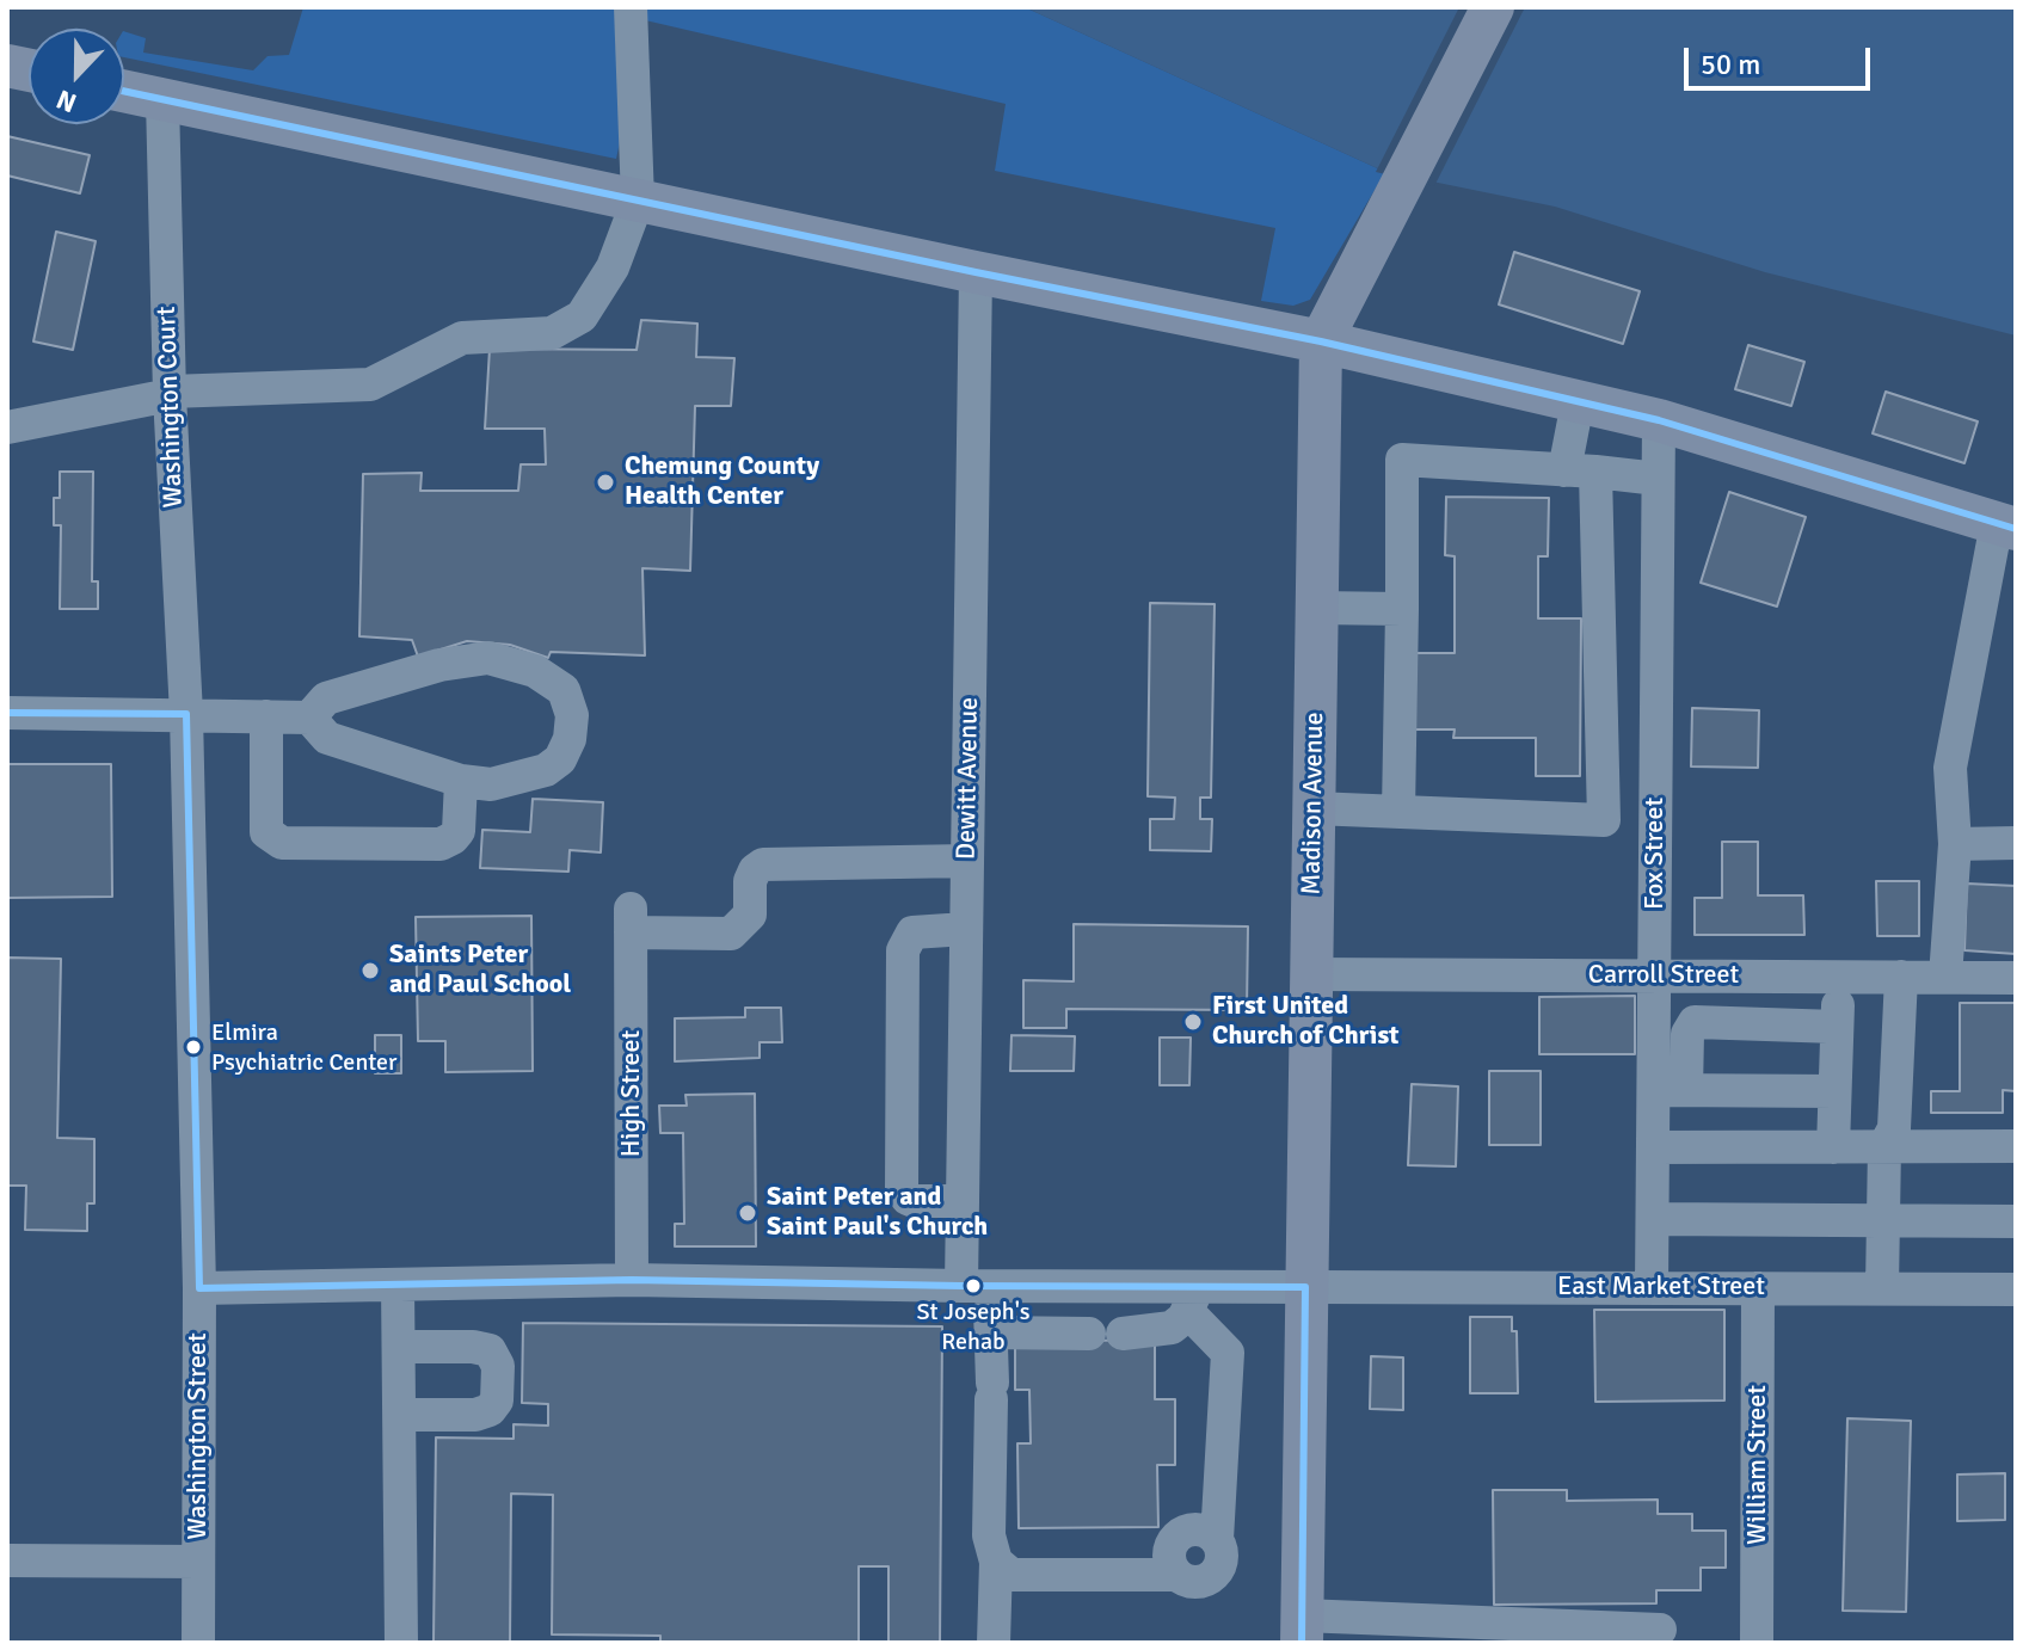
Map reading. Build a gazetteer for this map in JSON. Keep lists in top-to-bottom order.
{
  "streets": {
    "main road": ["Madison Avenue"],
    "street": [
      "Washington Court",
      "Dewitt Avenue",
      "Fox Street",
      "Carroll Street",
      "High Street",
      "East Market Street",
      "Washington Street",
      "William Street"
    ]
  },
  "crossings": [
    ["Washington Court", "Washington Street"],
    ["Dewitt Avenue", "High Street"],
    ["Dewitt Avenue", "East Market Street"],
    ["Madison Avenue", "Carroll Street"],
    ["Madison Avenue", "East Market Street"],
    ["Fox Street", "Carroll Street"],
    ["Fox Street", "East Market Street"],
    ["High Street", "East Market Street"],
    ["East Market Street", "Washington Street"],
    ["East Market Street", "William Street"]
  ],
  "places": [
    "Chemung County Health Center",
    "Saints Peter and Paul School",
    "First United Church of Christ",
    "Elmira Psychiatric Center",
    "Saint Peter and Saint Paul's Church",
    "St Joseph's Rehab"
  ],
  "scale_bar": "50 m",
  "north": "bottom"
}
